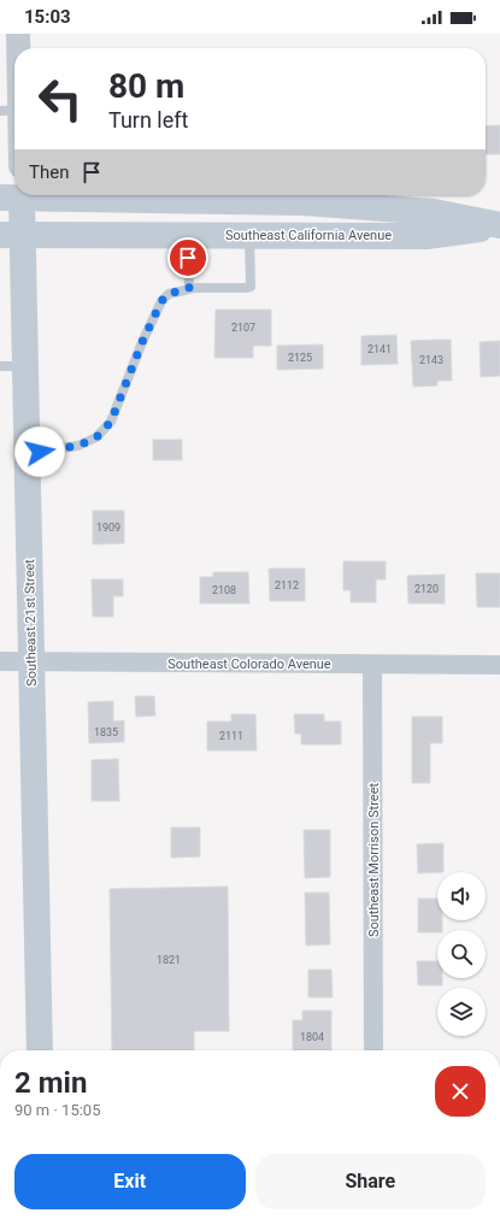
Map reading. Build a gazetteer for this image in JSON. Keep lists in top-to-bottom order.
{
  "streets": {
    "main road": ["Southeast California Avenue", "Southeast 21st Street"],
    "street": ["Southeast Colorado Avenue", "Southeast Morrison Street"]
  },
  "crossings": [
    ["Southeast California Avenue", "Southeast 21st Street"],
    ["Southeast 21st Street", "Southeast Colorado Avenue"],
    ["Southeast Colorado Avenue", "Southeast Morrison Street"]
  ],
  "house_numbers": [
    "2107",
    "2141",
    "2125",
    "2143",
    "1909",
    "2112",
    "2120",
    "2108",
    "1835",
    "2111",
    "1821",
    "1804"
  ],
  "page": {
    "status": "15:03",
    "turn": ["80 m", "Turn left"],
    "then": "Then",
    "heading": ["2 min", "90 m · 15:05"],
    "buttons": ["Exit", "Share"]
  }
}
